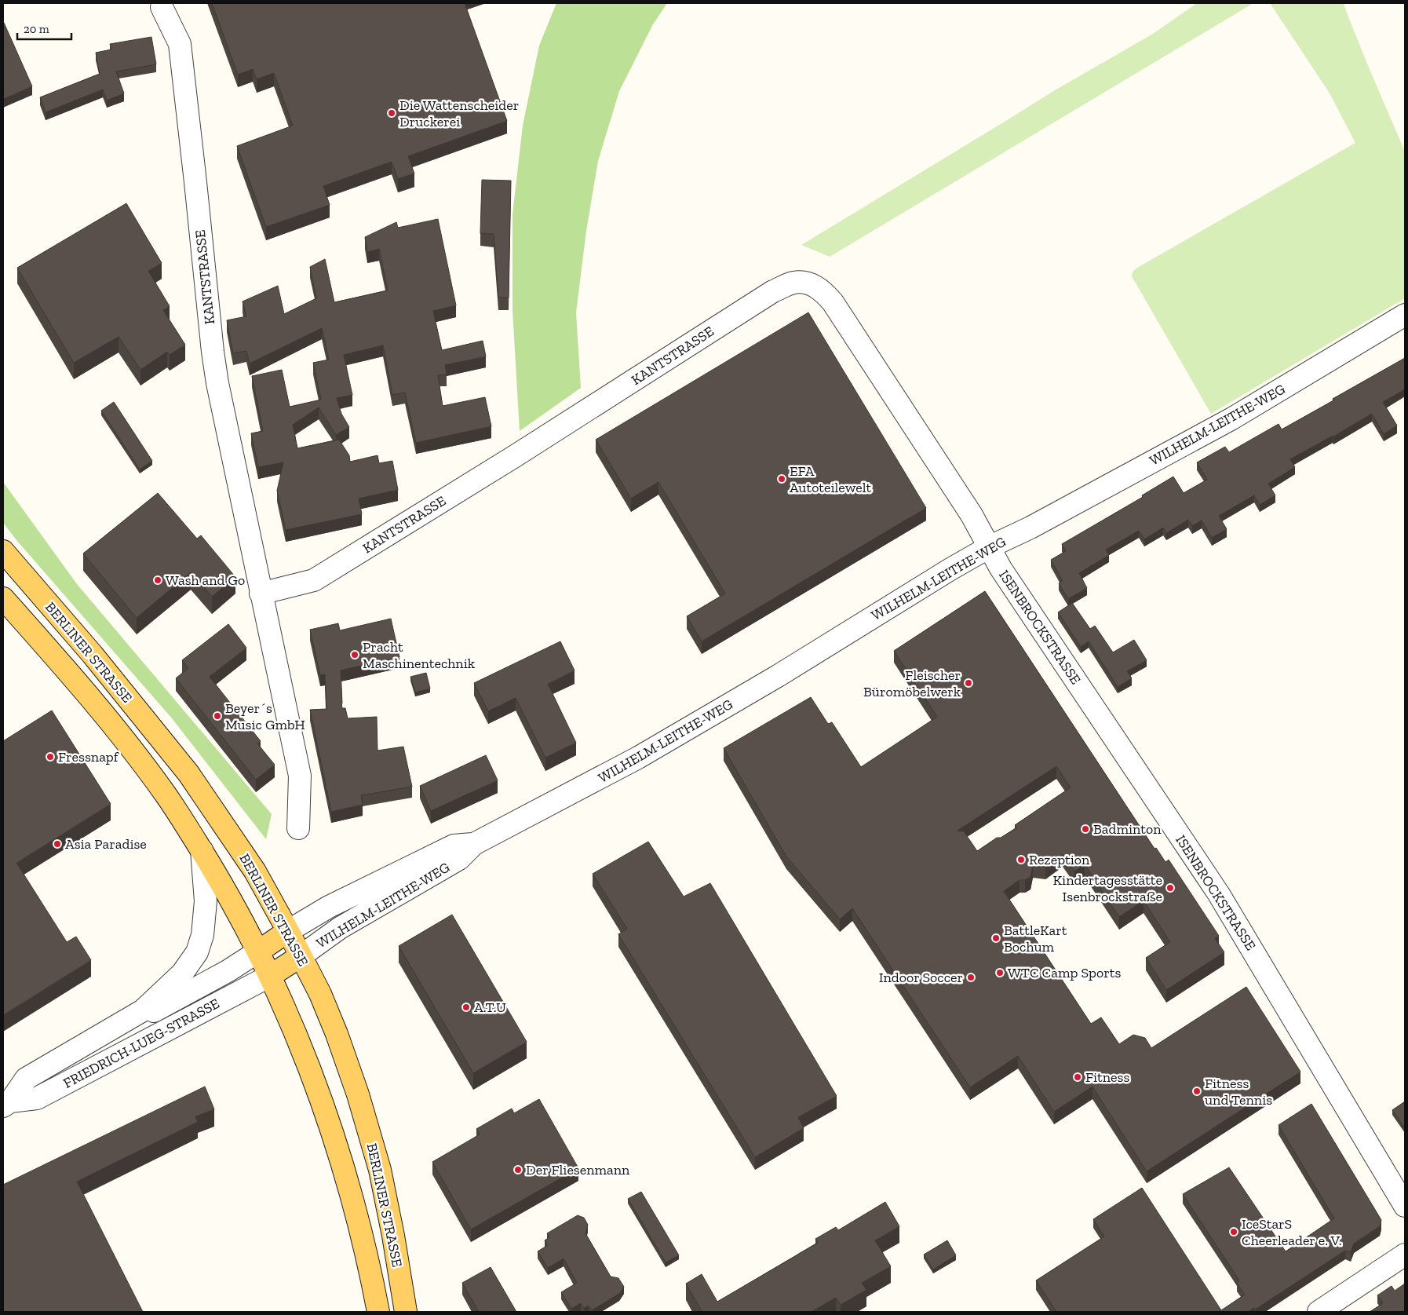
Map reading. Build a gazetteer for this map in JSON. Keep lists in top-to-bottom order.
{
  "streets": {
    "main road": ["WILHELM-LEITHE-WEG", "BERLINER STRASSE"],
    "street": ["KANTSTRASSE", "ISENBROCKSTRASSE", "FRIEDRICH-LUEG-STRASSE"]
  },
  "crossings": [
    ["KANTSTRASSE", "WILHELM-LEITHE-WEG"],
    ["KANTSTRASSE", "ISENBROCKSTRASSE"],
    ["WILHELM-LEITHE-WEG", "ISENBROCKSTRASSE"],
    ["WILHELM-LEITHE-WEG", "BERLINER STRASSE"],
    ["WILHELM-LEITHE-WEG", "FRIEDRICH-LUEG-STRASSE"],
    ["BERLINER STRASSE", "FRIEDRICH-LUEG-STRASSE"]
  ],
  "places": [
    "Die Wattenscheider Druckerei",
    "EFA Autoteilewelt",
    "Wash and Go",
    "Pracht Maschinentechnik",
    "Fleischer Büromöbelwerk",
    "Beyer´s Music GmbH",
    "Fressnapf",
    "Badminton",
    "Asia Paradise",
    "Rezeption",
    "Kindertagesstätte Isenbrockstraße",
    "BattleKart Bochum",
    "WTC Camp Sports",
    "Indoor Soccer",
    "A.T.U",
    "Fitness",
    "Fitness und Tennis",
    "Der Fliesenmann",
    "IceStarS Cheerleader e. V."
  ],
  "scale_bar": "20 m"
}
